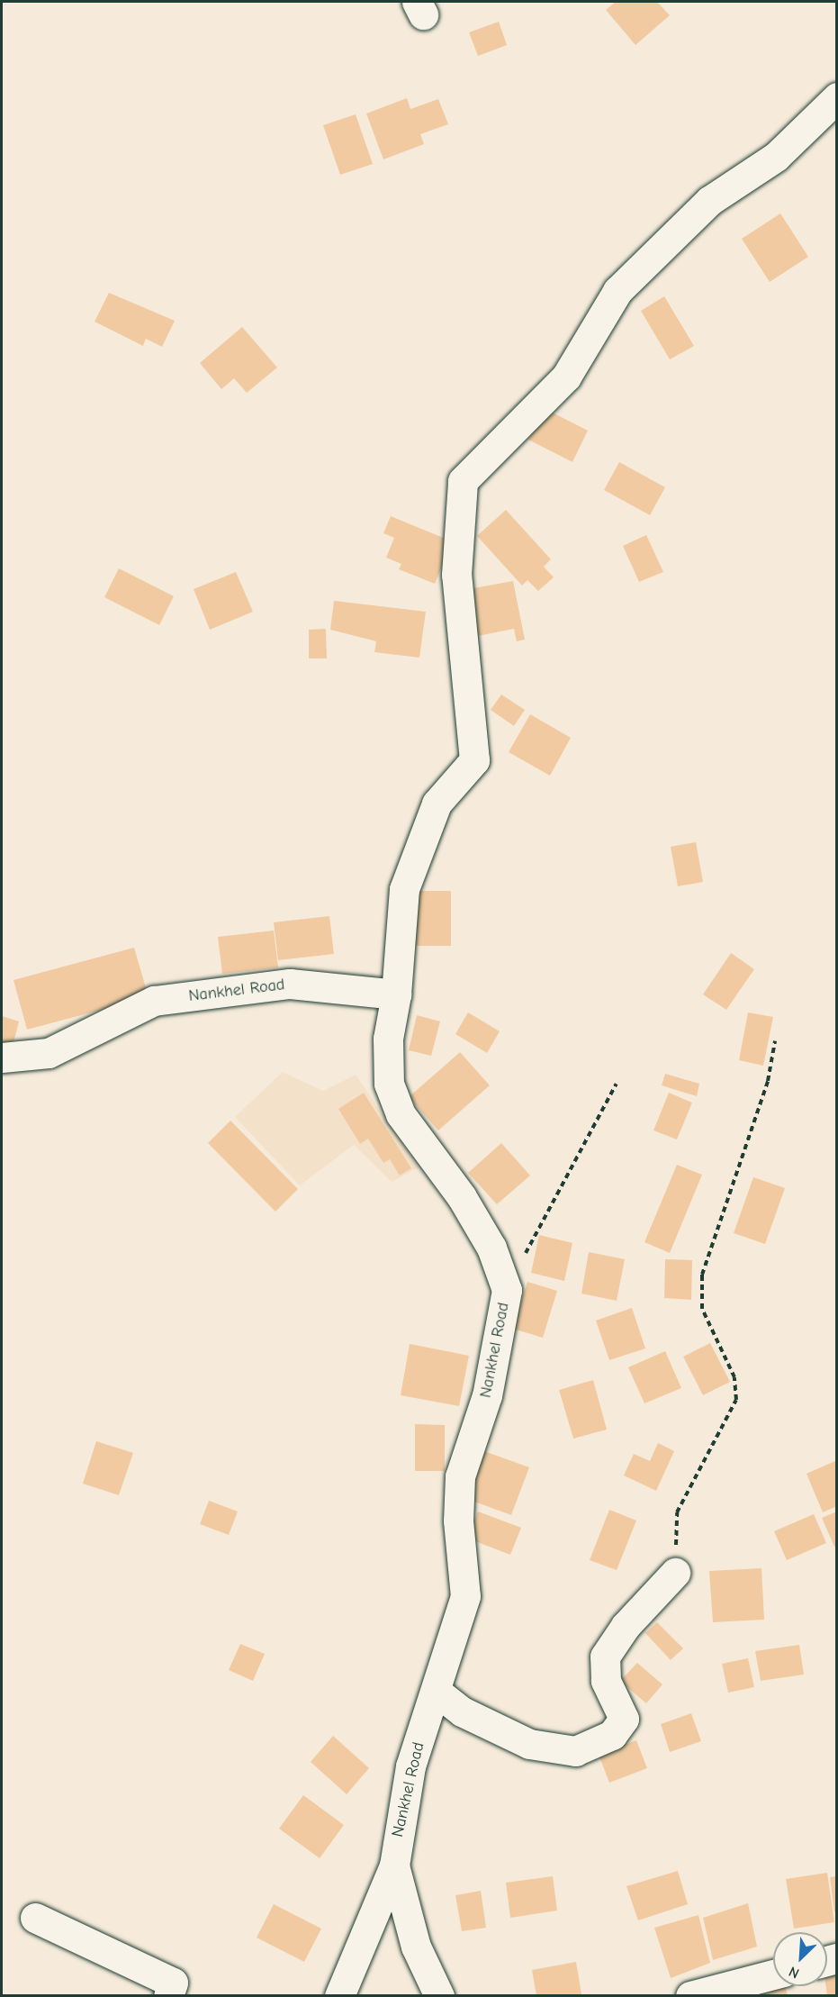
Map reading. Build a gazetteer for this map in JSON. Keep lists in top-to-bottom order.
{
  "streets": {
    "street": ["Nankhel Road"]
  },
  "north": "bottom left"
}
